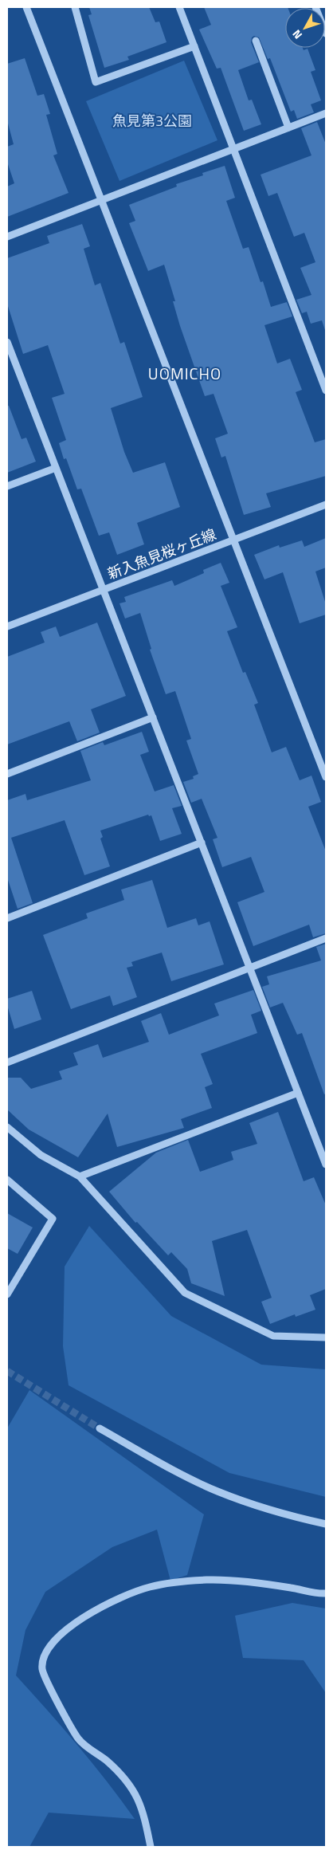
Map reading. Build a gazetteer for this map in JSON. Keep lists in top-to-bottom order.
{
  "streets": {
    "street": ["新入魚見桜ヶ丘線"]
  },
  "districts": ["UOMICHO"],
  "parks": ["魚見第3公園"],
  "north": "bottom left"
}
